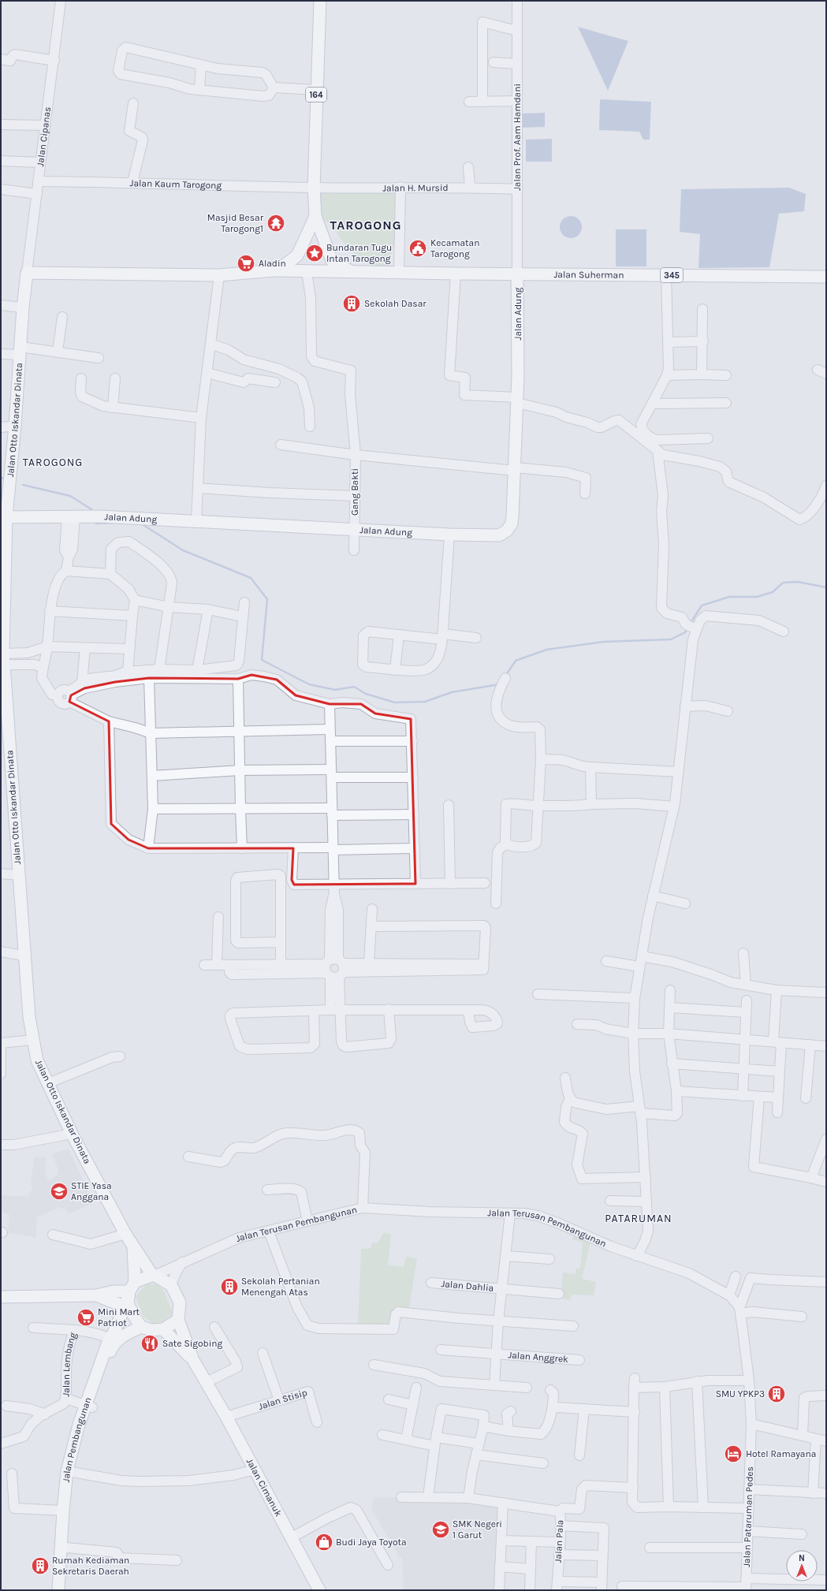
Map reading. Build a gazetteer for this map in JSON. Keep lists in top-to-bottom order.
{
  "streets": {
    "main road": [
      "164",
      "Jalan Suherman",
      "345",
      "Jalan Adung",
      "Jalan Otto Iskandar Dinata",
      "Jalan Pembangunan",
      "Jalan Cimanuk"
    ],
    "street": [
      "Jalan Cipanas",
      "Jalan Prof. Aam Hamdani",
      "Jalan Kaum Tarogong",
      "Jalan H. Mursid",
      "Gang Bakti",
      "Jalan Terusan Pembangunan",
      "Jalan Dahlia",
      "Jalan Anggrek",
      "Jalan Lembang",
      "Jalan Stisip",
      "Jalan Pataruman Pedes",
      "Jalan Pala"
    ]
  },
  "crossings": [
    ["164", "Jalan Kaum Tarogong"],
    ["164", "Jalan H. Mursid"],
    ["Jalan Cipanas", "Jalan Kaum Tarogong"],
    ["Jalan Cipanas", "Jalan Otto Iskandar Dinata"],
    ["Jalan Prof. Aam Hamdani", "Jalan H. Mursid"],
    ["Jalan Prof. Aam Hamdani", "Jalan Suherman"],
    ["Jalan Prof. Aam Hamdani", "Jalan Adung"],
    ["Jalan Kaum Tarogong", "Jalan H. Mursid"],
    ["Jalan Suherman", "345"],
    ["Jalan Suherman", "Jalan Adung"],
    ["345", "Gang Bakti"],
    ["Jalan Adung", "Jalan Otto Iskandar Dinata"],
    ["Jalan Adung", "Gang Bakti"],
    ["Jalan Terusan Pembangunan", "Jalan Pembangunan"],
    ["Jalan Lembang", "Jalan Pembangunan"],
    ["Jalan Stisip", "Jalan Cimanuk"]
  ],
  "districts": ["TAROGONG", "TAROGONG", "PATARUMAN"],
  "places": {
    "temple": ["Masjid Besar Tarogong1"],
    "public building": ["Kecamatan Tarogong"],
    "place": ["Bundaran Tugu Intan Tarogong"],
    "supermarket": ["Aladin", "Mini Mart Patriot"],
    "building": [
      "Sekolah Dasar",
      "Sekolah Pertanian Menengah Atas",
      "SMU YPKP3",
      "Rumah Kediaman Sekretaris Daerah"
    ],
    "school or university": ["STIE Yasa Anggana", "SMK Negeri 1 Garut"],
    "restaurant": ["Sate Sigobing"],
    "hotel": ["Hotel Ramayana"],
    "shop": ["Budi Jaya Toyota"]
  },
  "north": "top"
}
